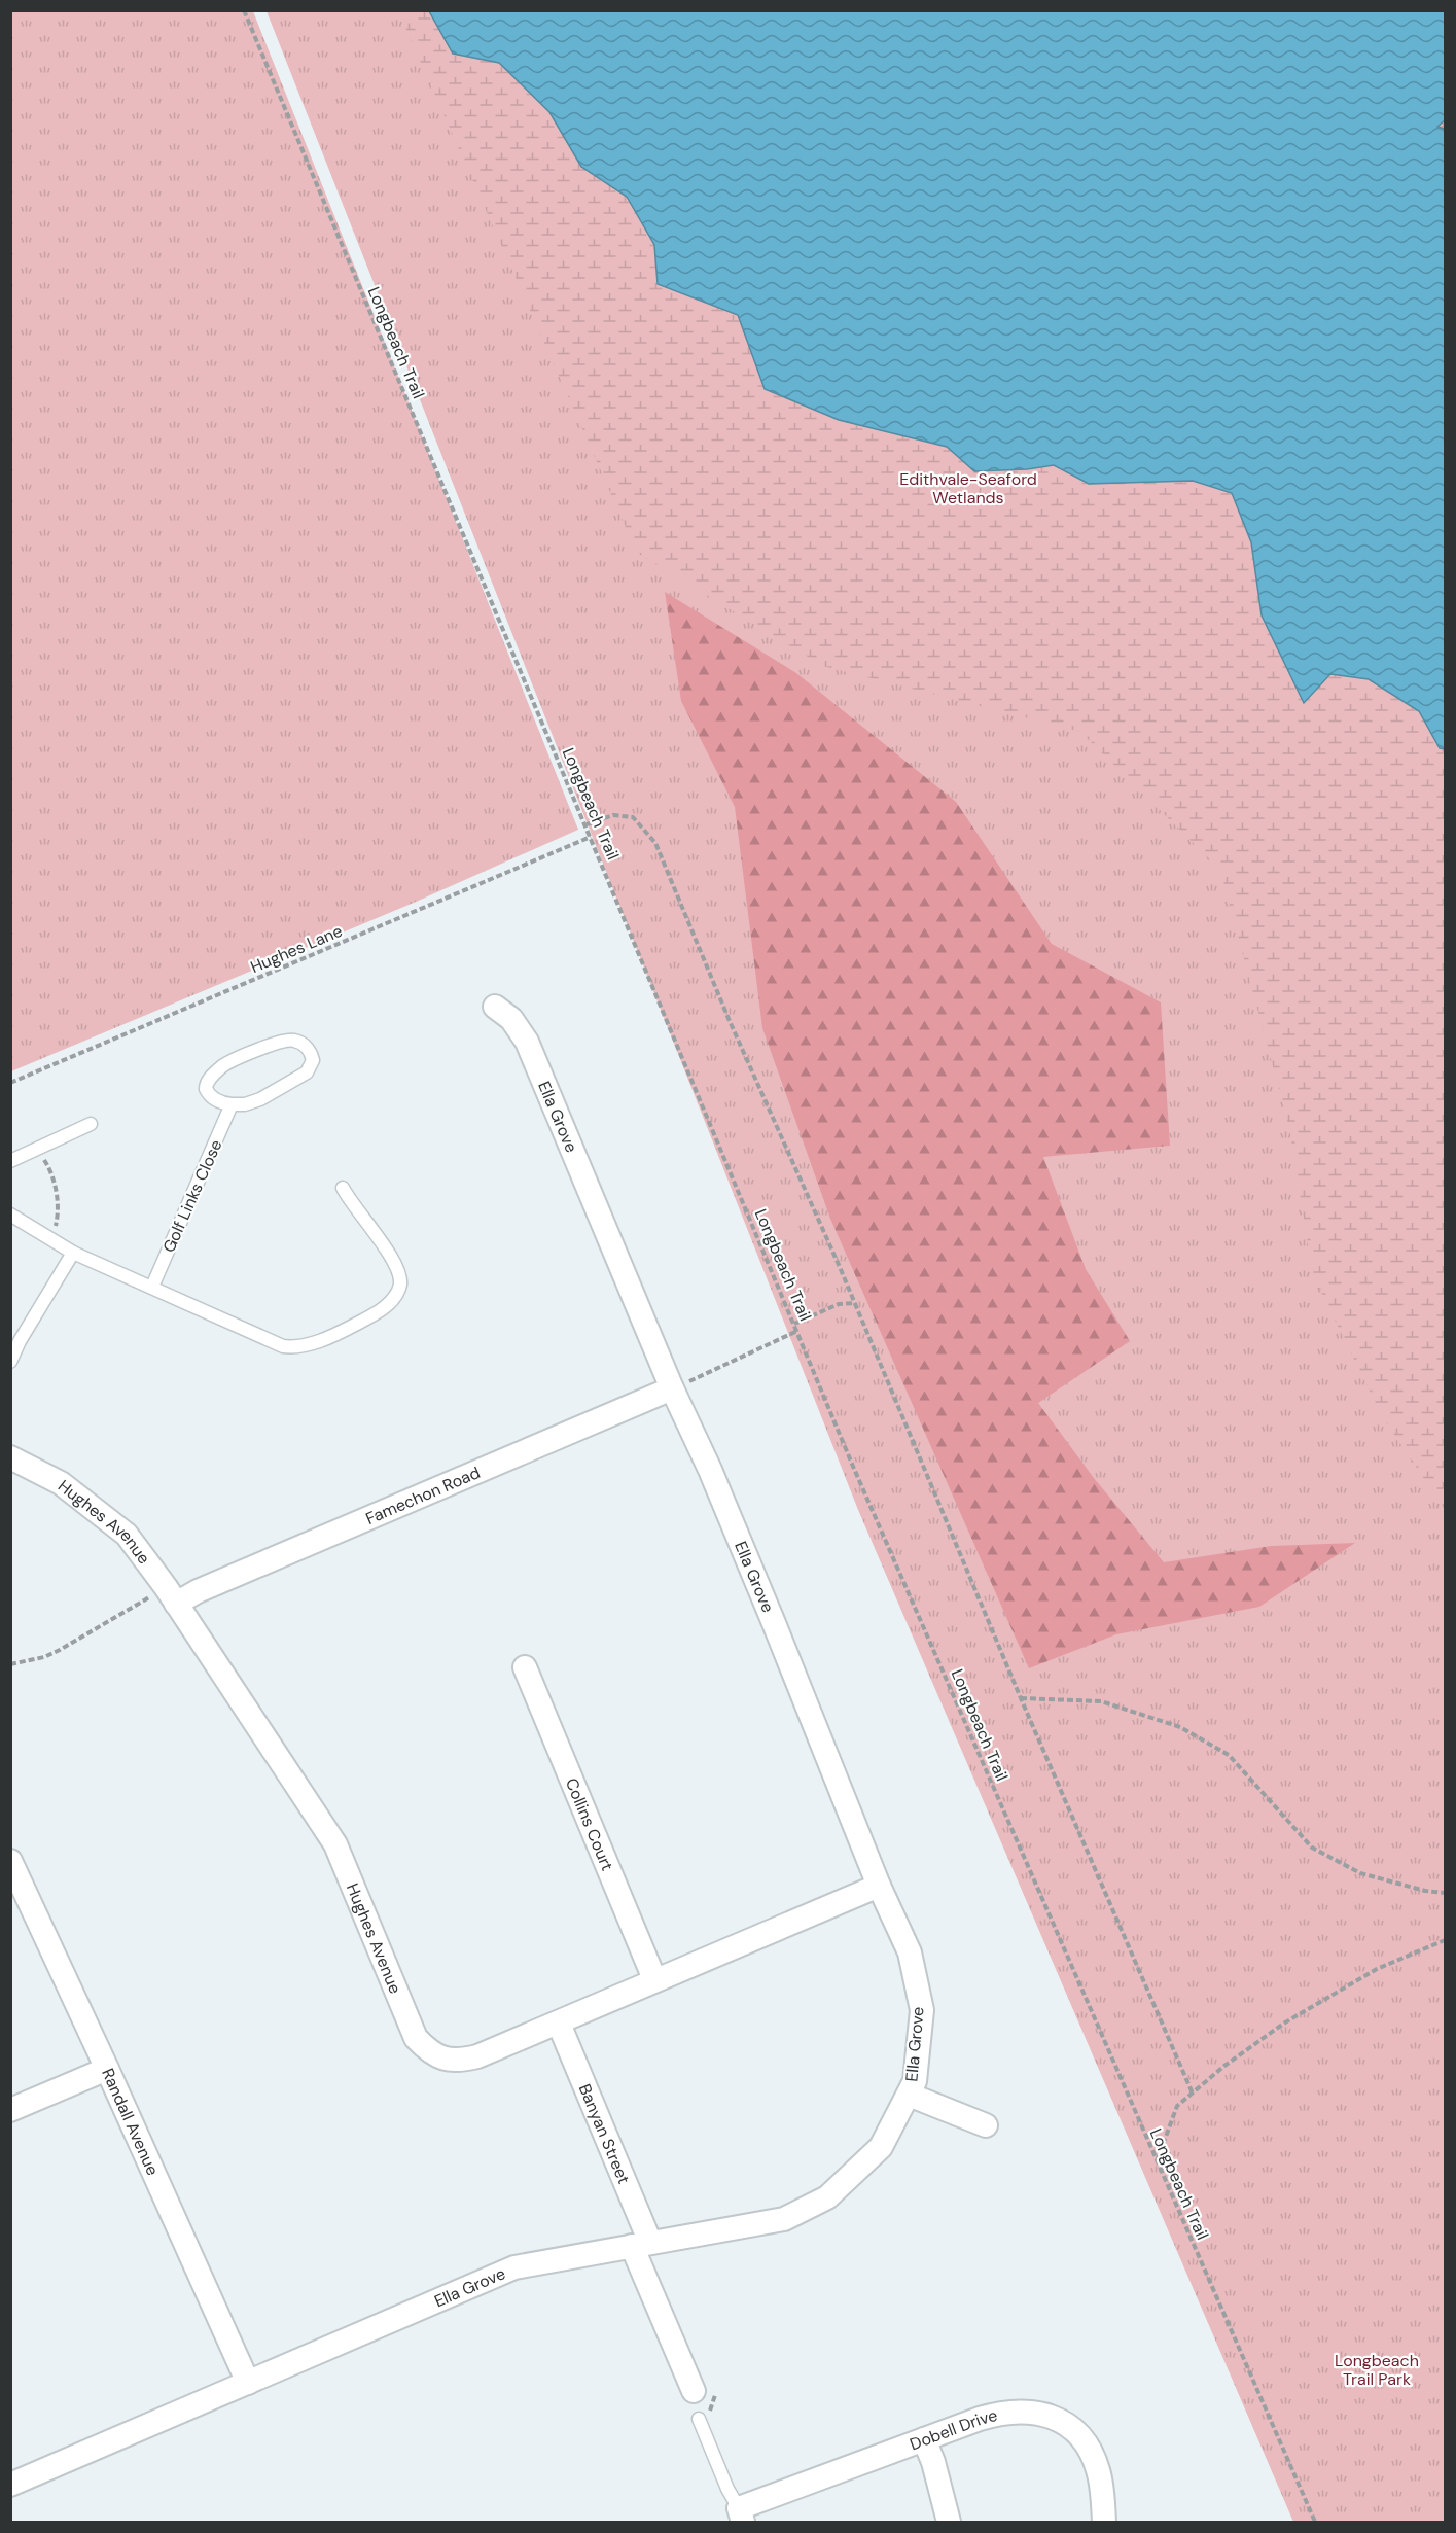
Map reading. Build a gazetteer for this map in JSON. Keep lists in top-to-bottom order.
{
  "streets": {
    "street": [
      "Ella Grove",
      "Famechon Road",
      "Hughes Avenue",
      "Collins Court",
      "Randall Avenue",
      "Banyan Street",
      "Dobell Drive"
    ],
    "lane": ["Golf Links Close"],
    "path": ["Longbeach Trail", "Hughes Lane"]
  },
  "crossings": [
    ["Longbeach Trail", "Hughes Lane"],
    ["Ella Grove", "Famechon Road"],
    ["Ella Grove", "Hughes Avenue"],
    ["Ella Grove", "Randall Avenue"],
    ["Ella Grove", "Banyan Street"],
    ["Famechon Road", "Hughes Avenue"],
    ["Hughes Avenue", "Collins Court"],
    ["Hughes Avenue", "Banyan Street"]
  ],
  "parks": ["Edithvale-Seaford Wetlands", "Longbeach Trail Park"]
}
